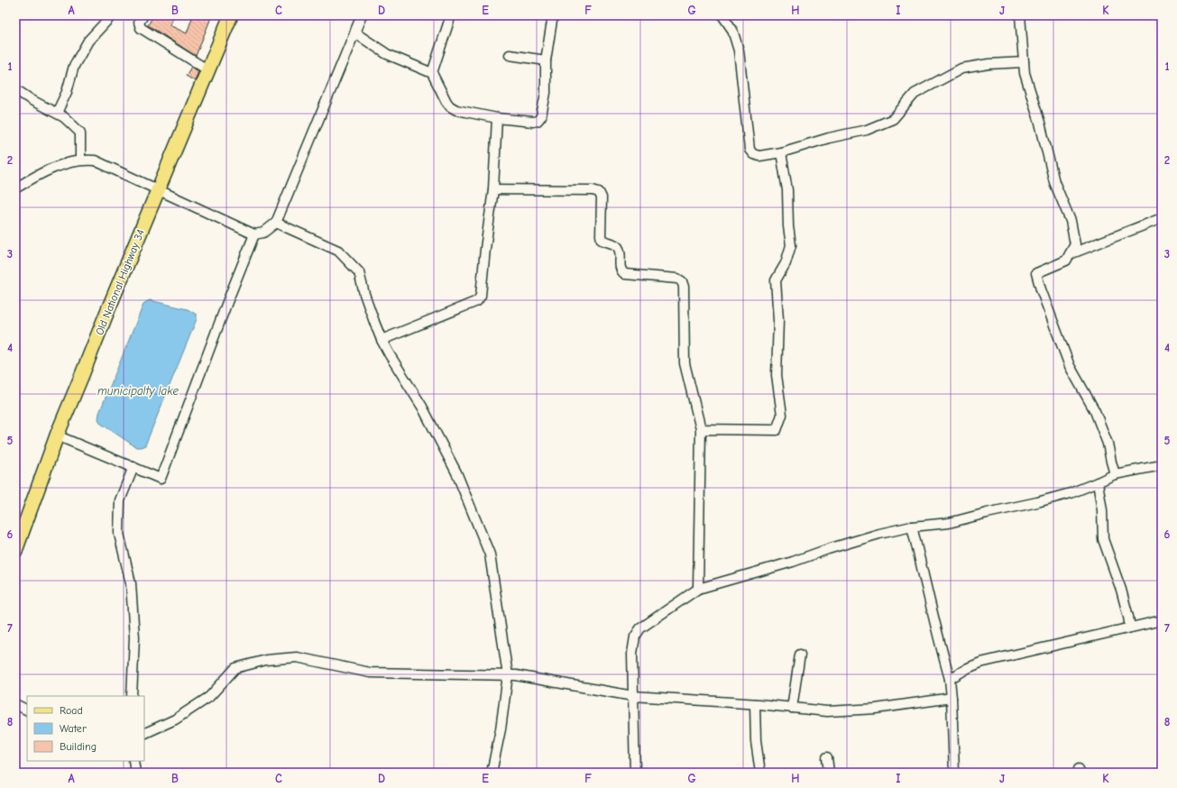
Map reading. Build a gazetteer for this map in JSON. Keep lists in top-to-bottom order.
{
  "streets": {
    "main road": ["Old National Highway 34"]
  },
  "water": ["municipalty lake"],
  "legend": ["Road", "Water", "Building"],
  "grid": {
    "columns": [
      "A",
      "B",
      "C",
      "D",
      "E",
      "F",
      "G",
      "H",
      "I",
      "J",
      "K"
    ],
    "rows": [
      "1",
      "2",
      "3",
      "4",
      "5",
      "6",
      "7",
      "8"
    ]
  }
}
